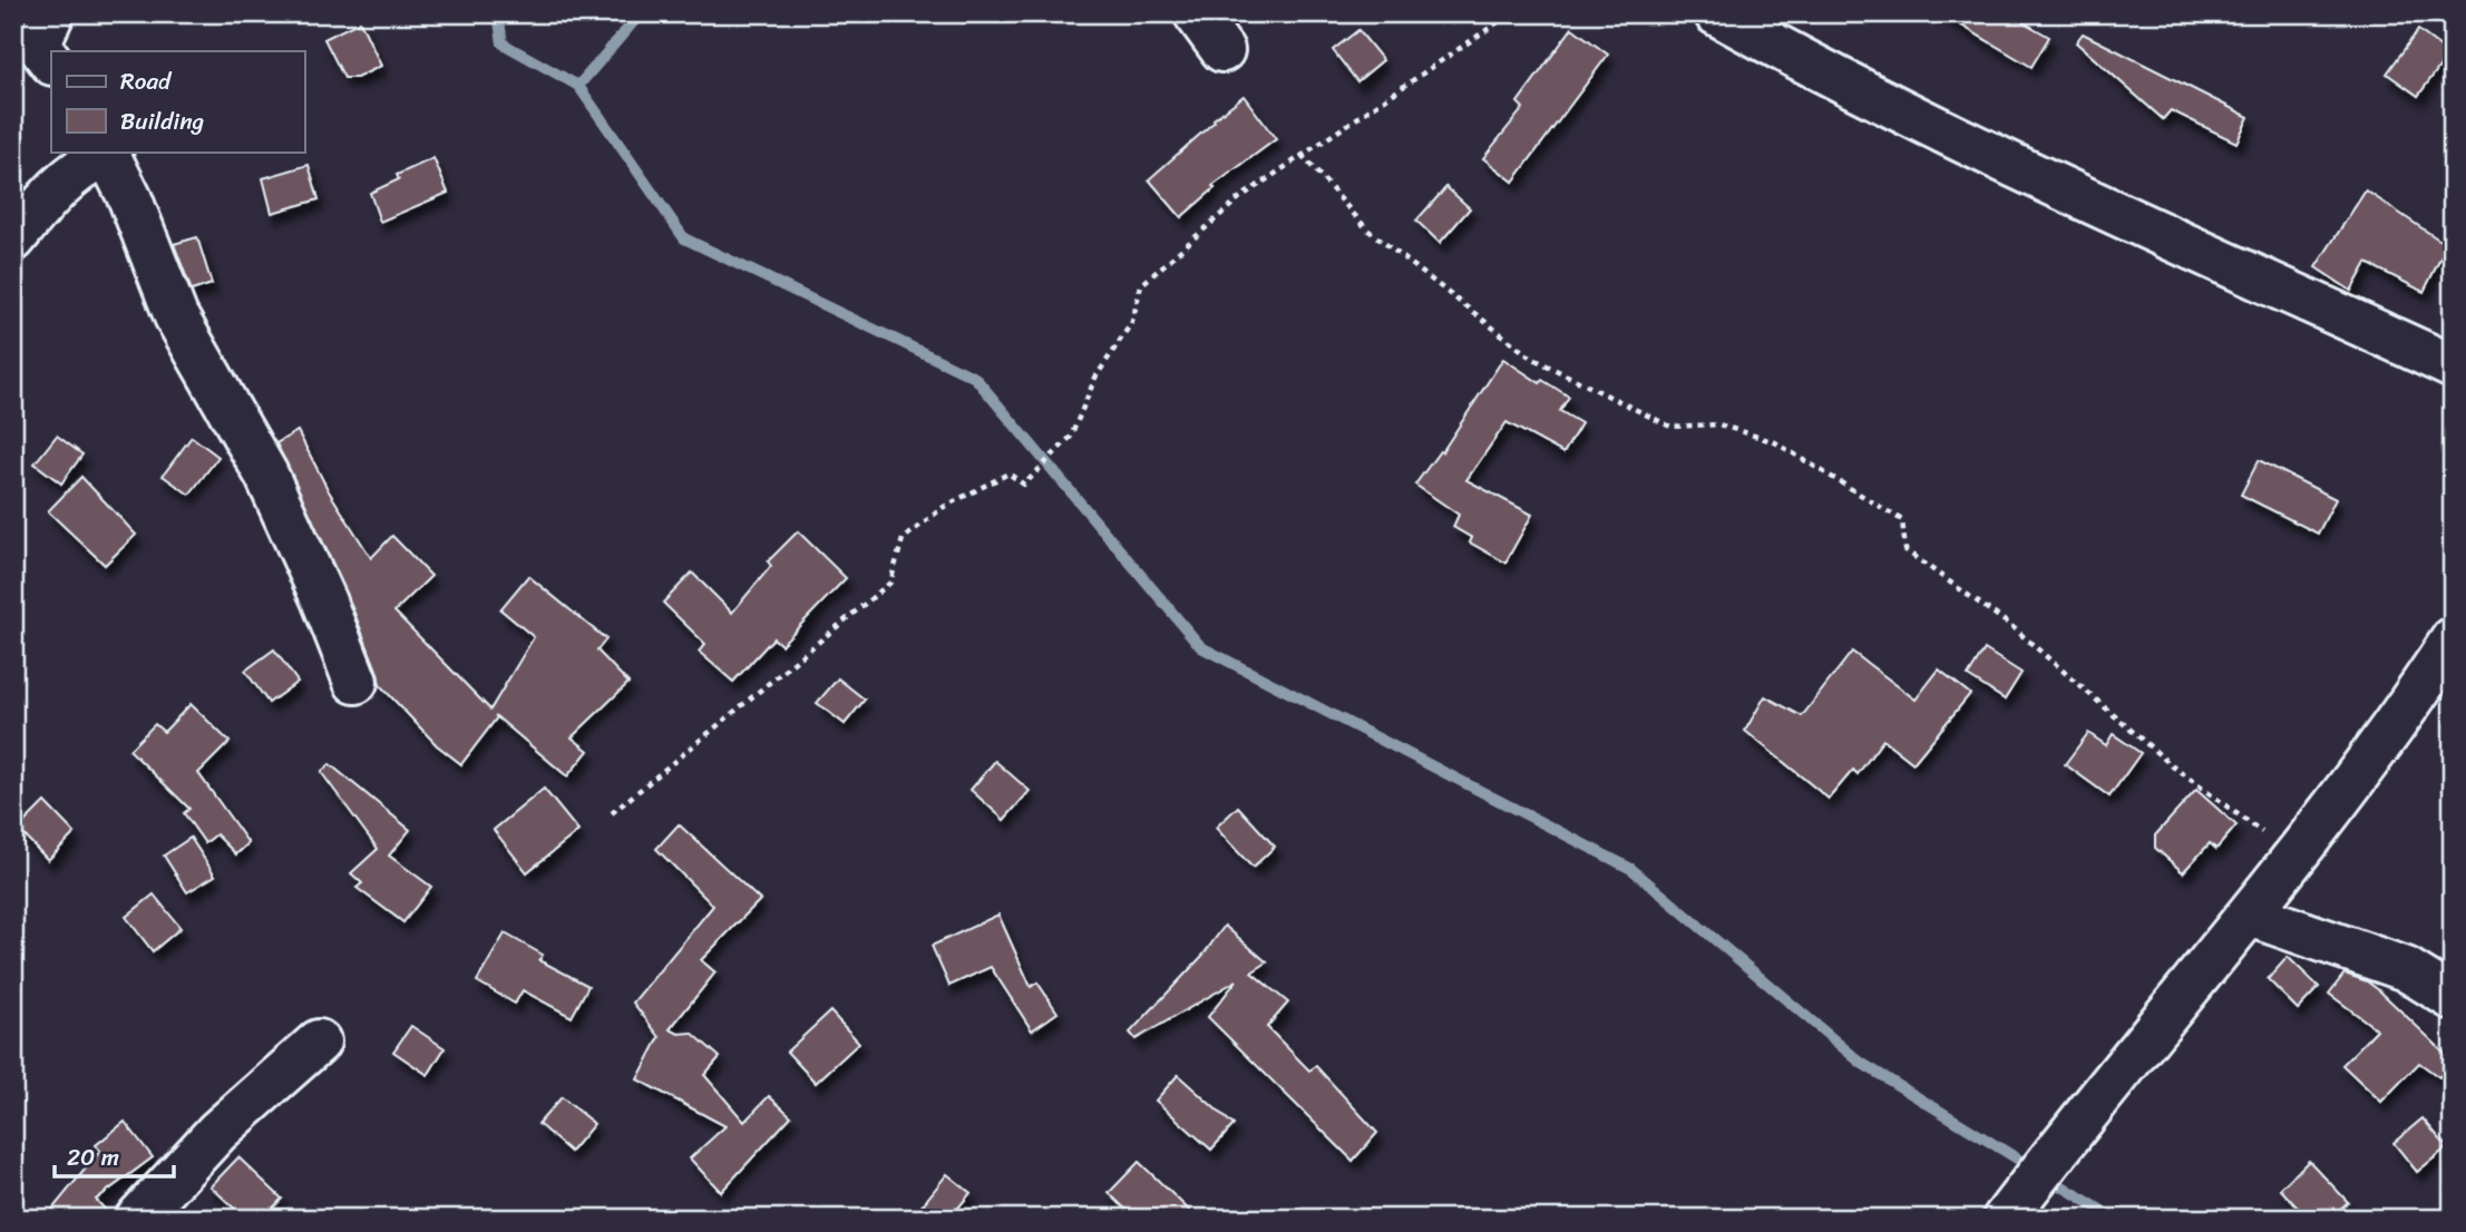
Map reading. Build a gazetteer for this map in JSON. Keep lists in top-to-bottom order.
{
  "legend": ["Road", "Building"],
  "scale_bar": "20 m"
}
